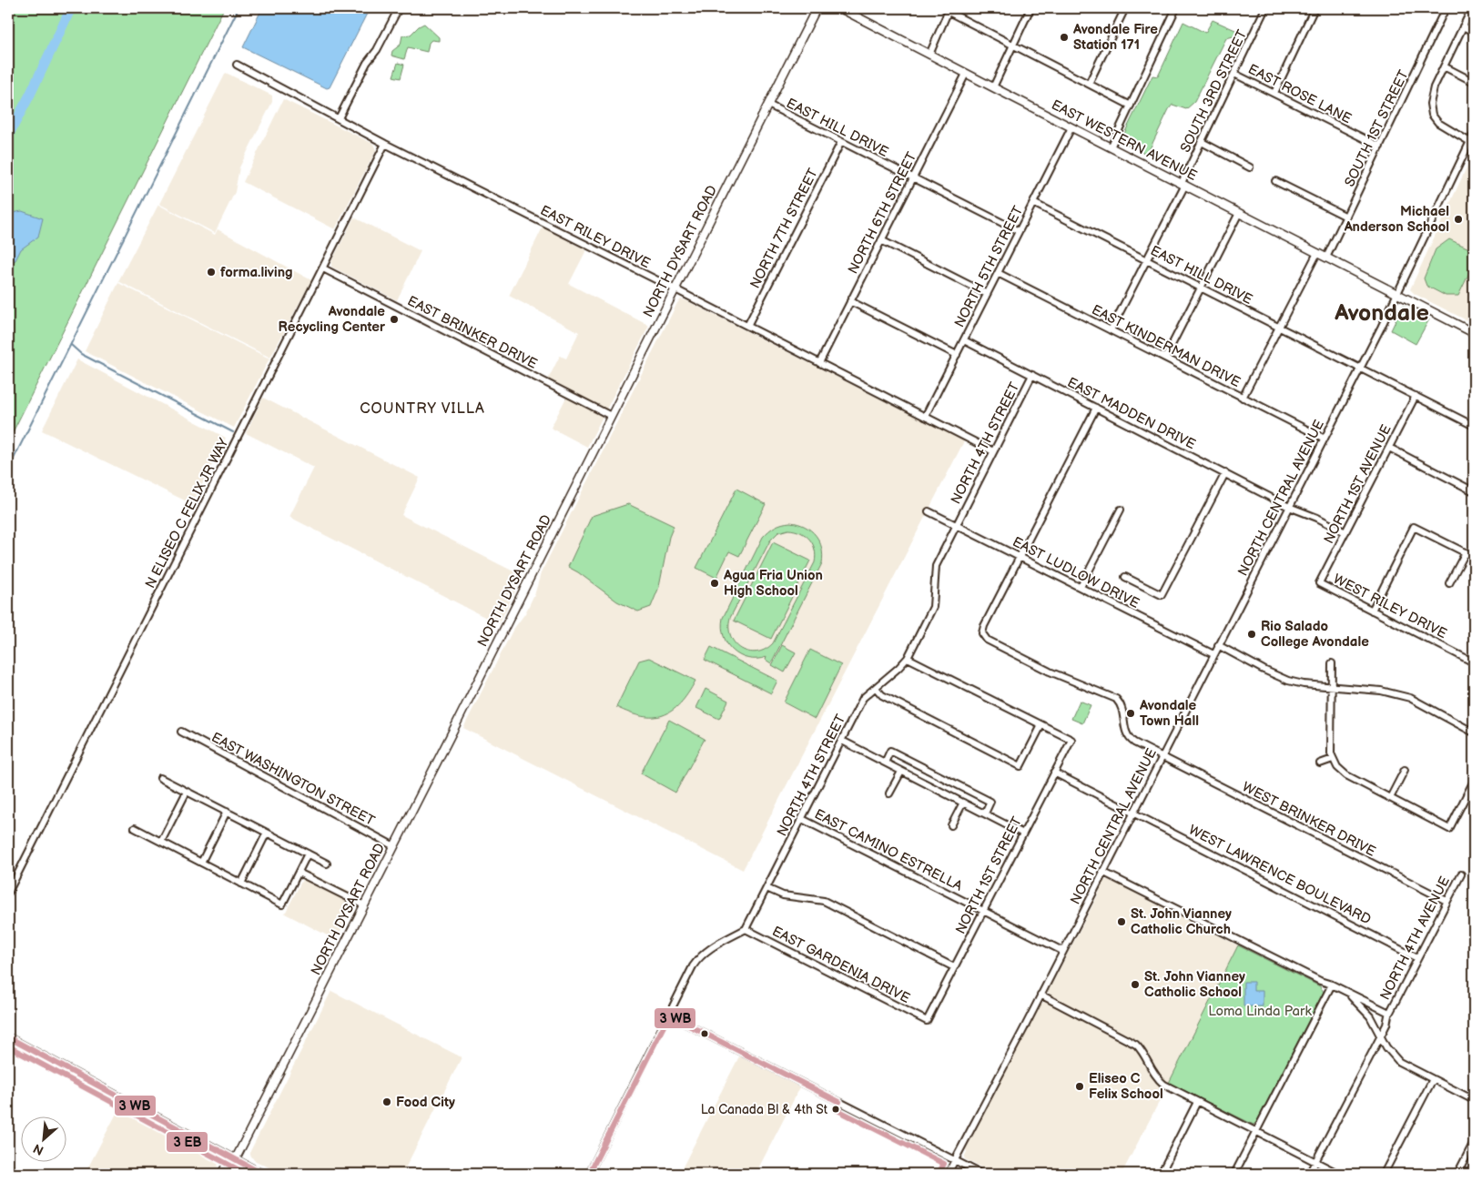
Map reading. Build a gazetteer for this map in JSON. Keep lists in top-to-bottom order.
{
  "streets": {
    "main road": ["EAST WESTERN AVENUE", "NORTH DYSART ROAD"],
    "street": [
      "SOUTH 3RD STREET",
      "EAST ROSE LANE",
      "EAST HILL DRIVE",
      "SOUTH 1ST STREET",
      "NORTH 6TH STREET",
      "NORTH 7TH STREET",
      "EAST RILEY DRIVE",
      "NORTH 5TH STREET",
      "EAST BRINKER DRIVE",
      "EAST KINDERMAN DRIVE",
      "EAST MADDEN DRIVE",
      "NORTH 4TH STREET",
      "NORTH 1ST AVENUE",
      "NORTH CENTRAL AVENUE",
      "N ELISEO C FELIX JR WAY",
      "EAST LUDLOW DRIVE",
      "WEST RILEY DRIVE",
      "EAST WASHINGTON STREET",
      "WEST BRINKER DRIVE",
      "EAST CAMINO ESTRELLA",
      "WEST LAWRENCE BOULEVARD",
      "NORTH 1ST STREET",
      "NORTH 4TH AVENUE",
      "EAST GARDENIA DRIVE"
    ]
  },
  "crossings": [
    ["SOUTH 3RD STREET", "EAST ROSE LANE"],
    ["SOUTH 3RD STREET", "EAST HILL DRIVE"],
    ["SOUTH 3RD STREET", "EAST WESTERN AVENUE"],
    ["SOUTH 3RD STREET", "EAST KINDERMAN DRIVE"],
    ["EAST ROSE LANE", "SOUTH 1ST STREET"],
    ["EAST HILL DRIVE", "NORTH 6TH STREET"],
    ["EAST HILL DRIVE", "NORTH 7TH STREET"],
    ["EAST HILL DRIVE", "NORTH DYSART ROAD"],
    ["EAST HILL DRIVE", "NORTH 5TH STREET"],
    ["EAST HILL DRIVE", "NORTH 1ST AVENUE"],
    ["EAST HILL DRIVE", "NORTH CENTRAL AVENUE"],
    ["SOUTH 1ST STREET", "EAST WESTERN AVENUE"],
    ["EAST WESTERN AVENUE", "NORTH 6TH STREET"],
    ["EAST WESTERN AVENUE", "NORTH 5TH STREET"],
    ["EAST WESTERN AVENUE", "NORTH CENTRAL AVENUE"],
    ["NORTH 6TH STREET", "EAST RILEY DRIVE"],
    ["NORTH 7TH STREET", "EAST RILEY DRIVE"],
    ["EAST RILEY DRIVE", "NORTH DYSART ROAD"],
    ["EAST RILEY DRIVE", "NORTH 5TH STREET"],
    ["EAST RILEY DRIVE", "NORTH 4TH STREET"],
    ["EAST RILEY DRIVE", "N ELISEO C FELIX JR WAY"],
    ["NORTH DYSART ROAD", "EAST BRINKER DRIVE"],
    ["NORTH DYSART ROAD", "EAST WASHINGTON STREET"],
    ["NORTH 5TH STREET", "EAST KINDERMAN DRIVE"],
    ["NORTH 5TH STREET", "EAST MADDEN DRIVE"],
    ["EAST BRINKER DRIVE", "N ELISEO C FELIX JR WAY"],
    ["EAST KINDERMAN DRIVE", "NORTH CENTRAL AVENUE"],
    ["EAST MADDEN DRIVE", "NORTH 4TH STREET"],
    ["EAST MADDEN DRIVE", "NORTH 1ST AVENUE"],
    ["EAST MADDEN DRIVE", "NORTH CENTRAL AVENUE"],
    ["NORTH 4TH STREET", "EAST LUDLOW DRIVE"],
    ["NORTH 4TH STREET", "EAST CAMINO ESTRELLA"],
    ["NORTH 4TH STREET", "EAST GARDENIA DRIVE"],
    ["NORTH 1ST AVENUE", "WEST RILEY DRIVE"],
    ["NORTH CENTRAL AVENUE", "EAST LUDLOW DRIVE"],
    ["NORTH CENTRAL AVENUE", "WEST BRINKER DRIVE"],
    ["NORTH CENTRAL AVENUE", "EAST CAMINO ESTRELLA"],
    ["NORTH CENTRAL AVENUE", "WEST LAWRENCE BOULEVARD"],
    ["WEST BRINKER DRIVE", "NORTH 4TH AVENUE"],
    ["EAST CAMINO ESTRELLA", "NORTH 1ST STREET"],
    ["WEST LAWRENCE BOULEVARD", "NORTH 1ST STREET"],
    ["WEST LAWRENCE BOULEVARD", "NORTH 4TH AVENUE"],
    ["NORTH 1ST STREET", "EAST GARDENIA DRIVE"]
  ],
  "districts": ["Avondale", "COUNTRY VILLA"],
  "parks": ["Loma Linda Park"],
  "places": [
    "Avondale Fire Station 171",
    "Michael Anderson School",
    "forma.living",
    "Avondale Recycling Center",
    "Agua Fria Union High School",
    "Rio Salado College Avondale",
    "Avondale Town Hall",
    "St. John Vianney Catholic Church",
    "St. John Vianney Catholic School",
    "Eliseo C Felix School",
    "Food City",
    "La Canada Bl & 4th St"
  ],
  "north": "bottom left"
}
